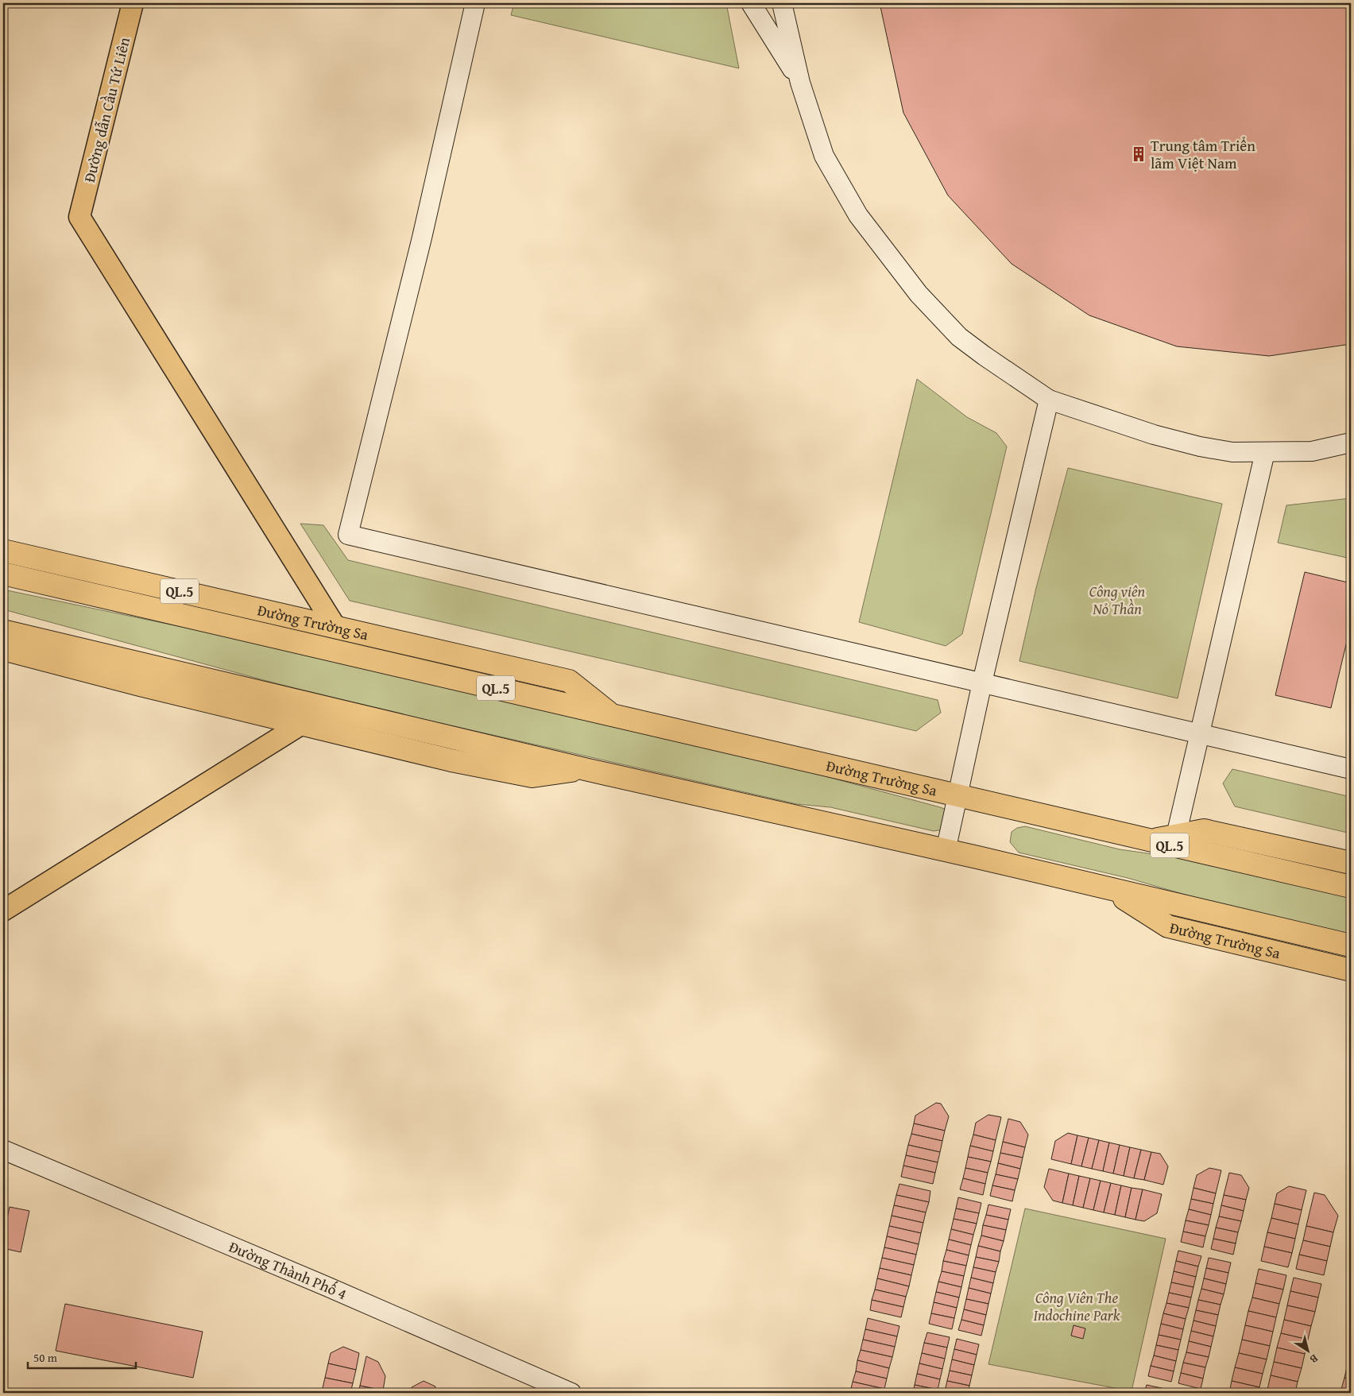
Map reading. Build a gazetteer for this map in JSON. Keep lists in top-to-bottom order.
{
  "streets": {
    "highway": ["QL.5", "Đường Trường Sa"],
    "main road": ["Đường dẫn Cầu Tứ Liên"],
    "street": ["Đường Thành Phố 4"]
  },
  "crossings": [
    ["Đường dẫn Cầu Tứ Liên", "Đường Trường Sa"]
  ],
  "parks": ["Công viên Nỏ Thần", "Công Viên The Indochine Park"],
  "places": {
    "building": ["Trung tâm Triển lãm Việt Nam"]
  },
  "scale_bar": "50 m",
  "north": "bottom right"
}
